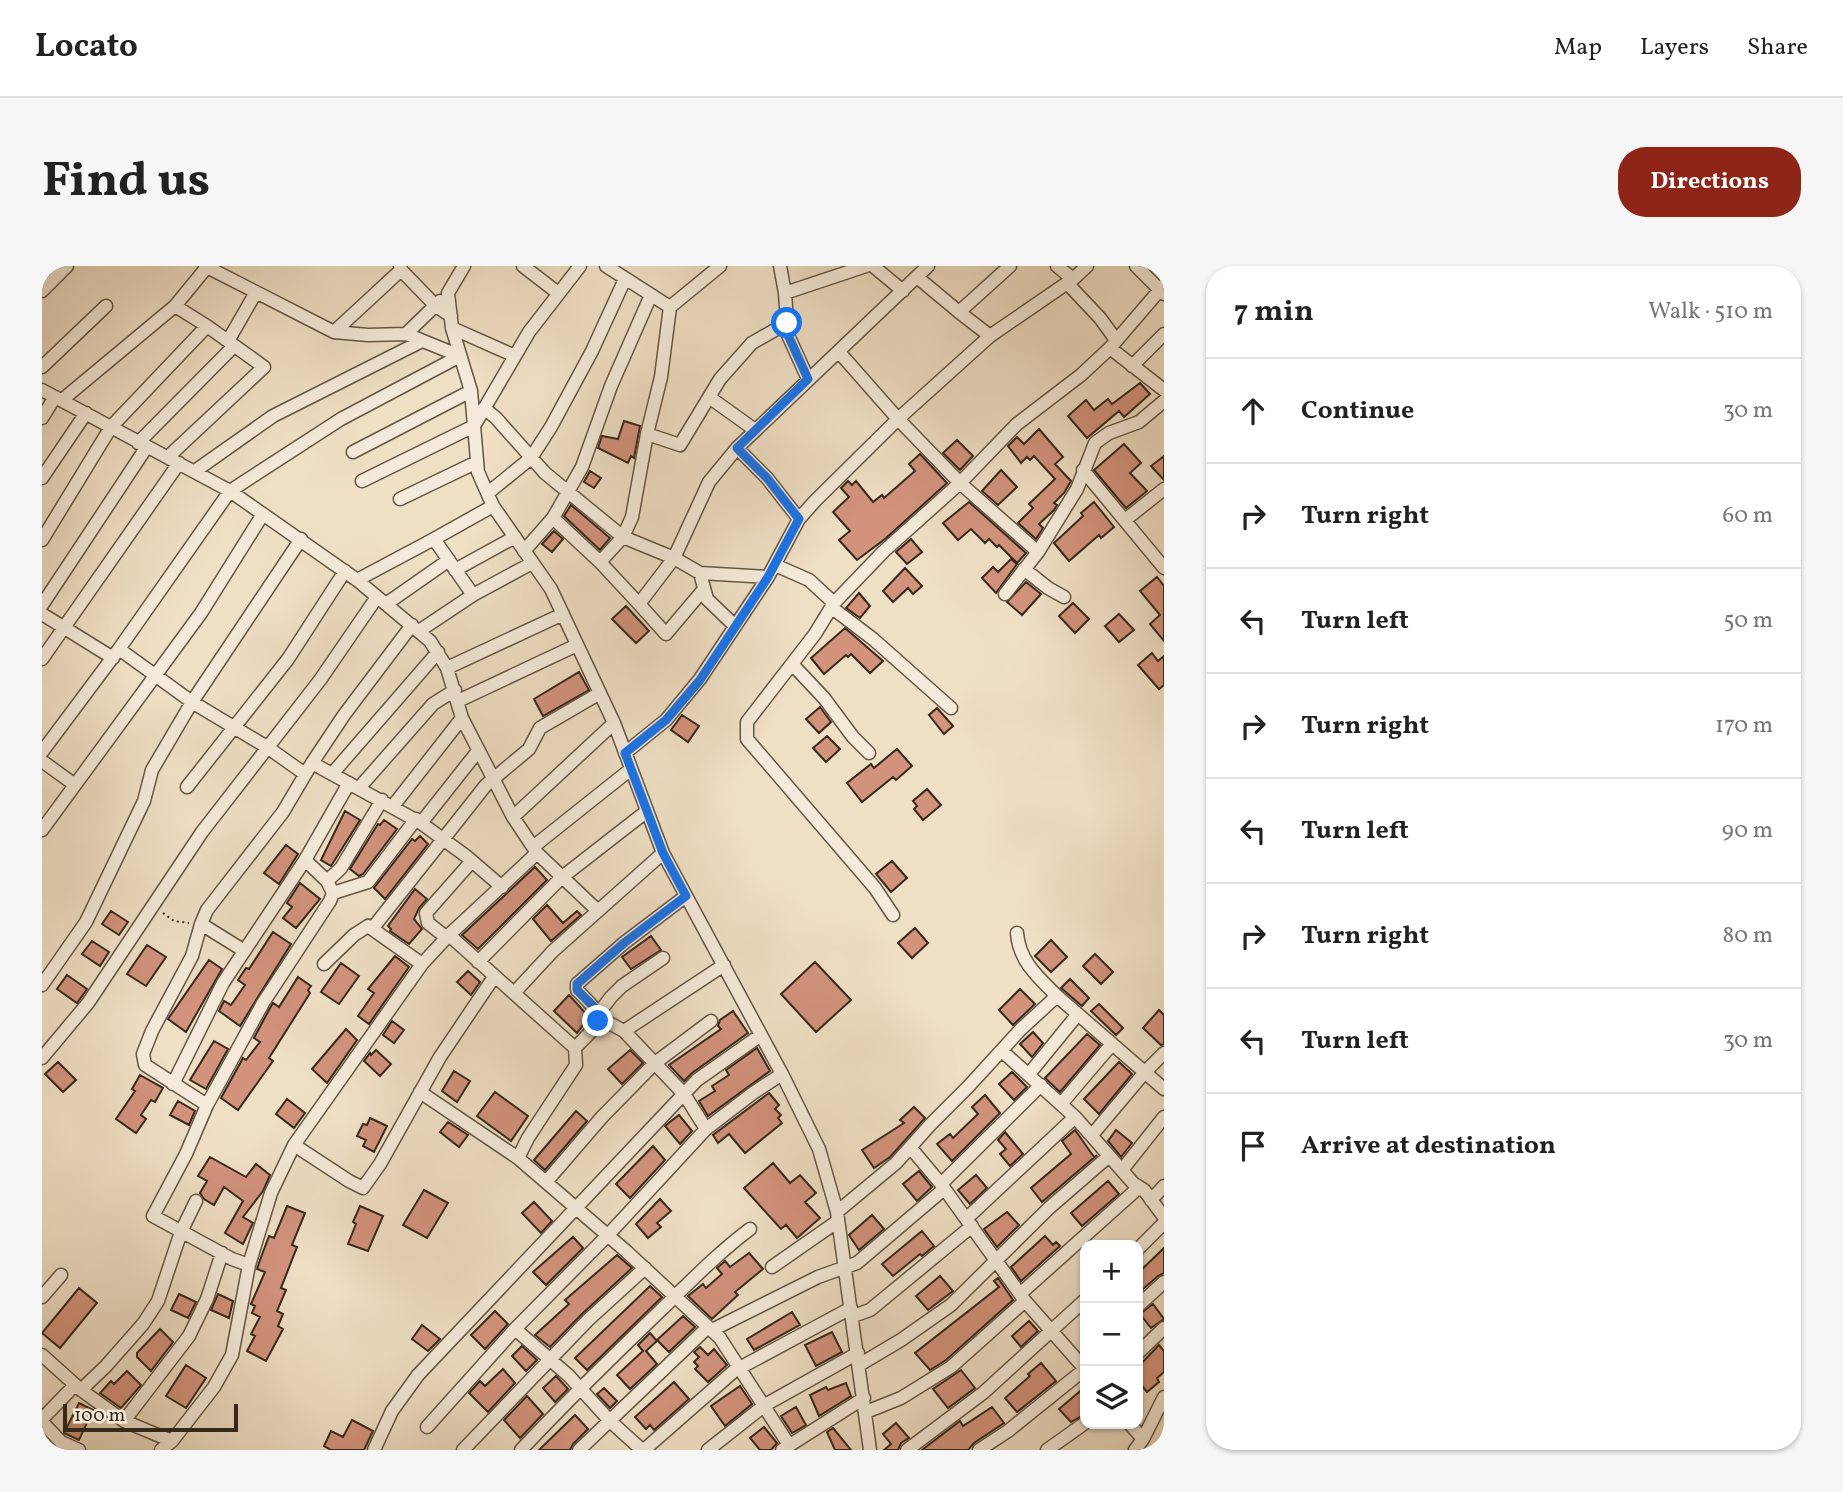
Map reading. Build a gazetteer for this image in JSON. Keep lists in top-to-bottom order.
{
  "scale_bar": "100 m",
  "page": {
    "header": "Locato",
    "nav": ["Map", "Layers", "Share"],
    "buttons": "Directions",
    "title": "Find us",
    "heading": ["7 min", "Walk · 510 m"],
    "list": [
      ["Continue", "30 m"],
      ["Turn right", "60 m"],
      ["Turn left", "50 m"],
      ["Turn right", "170 m"],
      ["Turn left", "90 m"],
      ["Turn right", "80 m"],
      ["Turn left", "30 m"],
      "Arrive at destination"
    ],
    "map_buttons": ["+", "−"],
    "scale": "100 m"
  }
}
